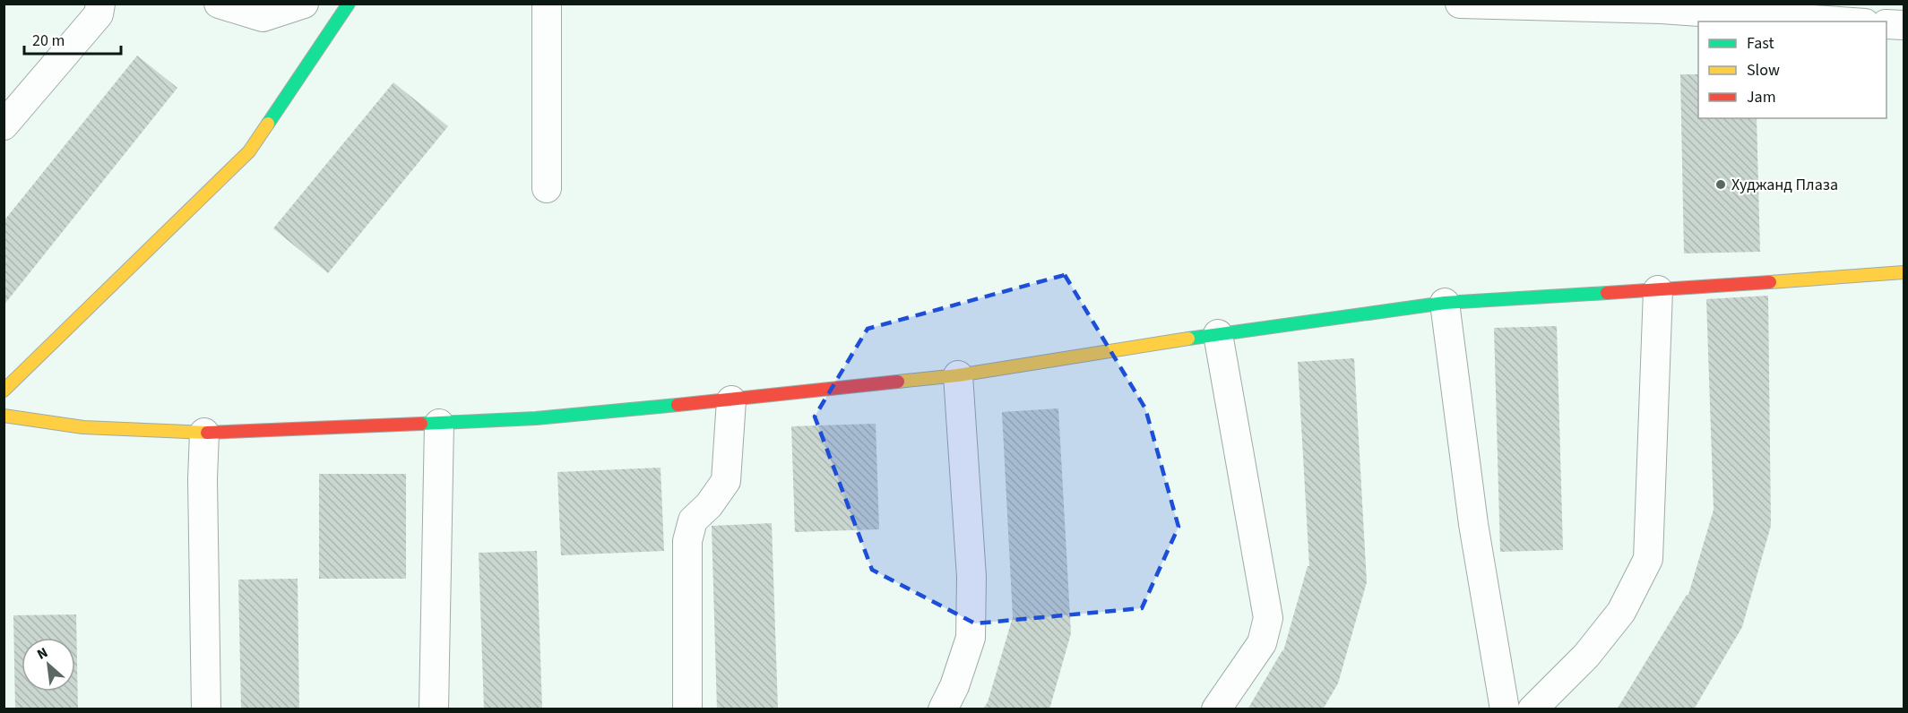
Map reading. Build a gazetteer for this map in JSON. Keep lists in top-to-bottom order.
{
  "places": ["Худжанд Плаза"],
  "legend": ["Fast", "Slow", "Jam"],
  "scale_bar": "20 m",
  "north": "top left"
}
